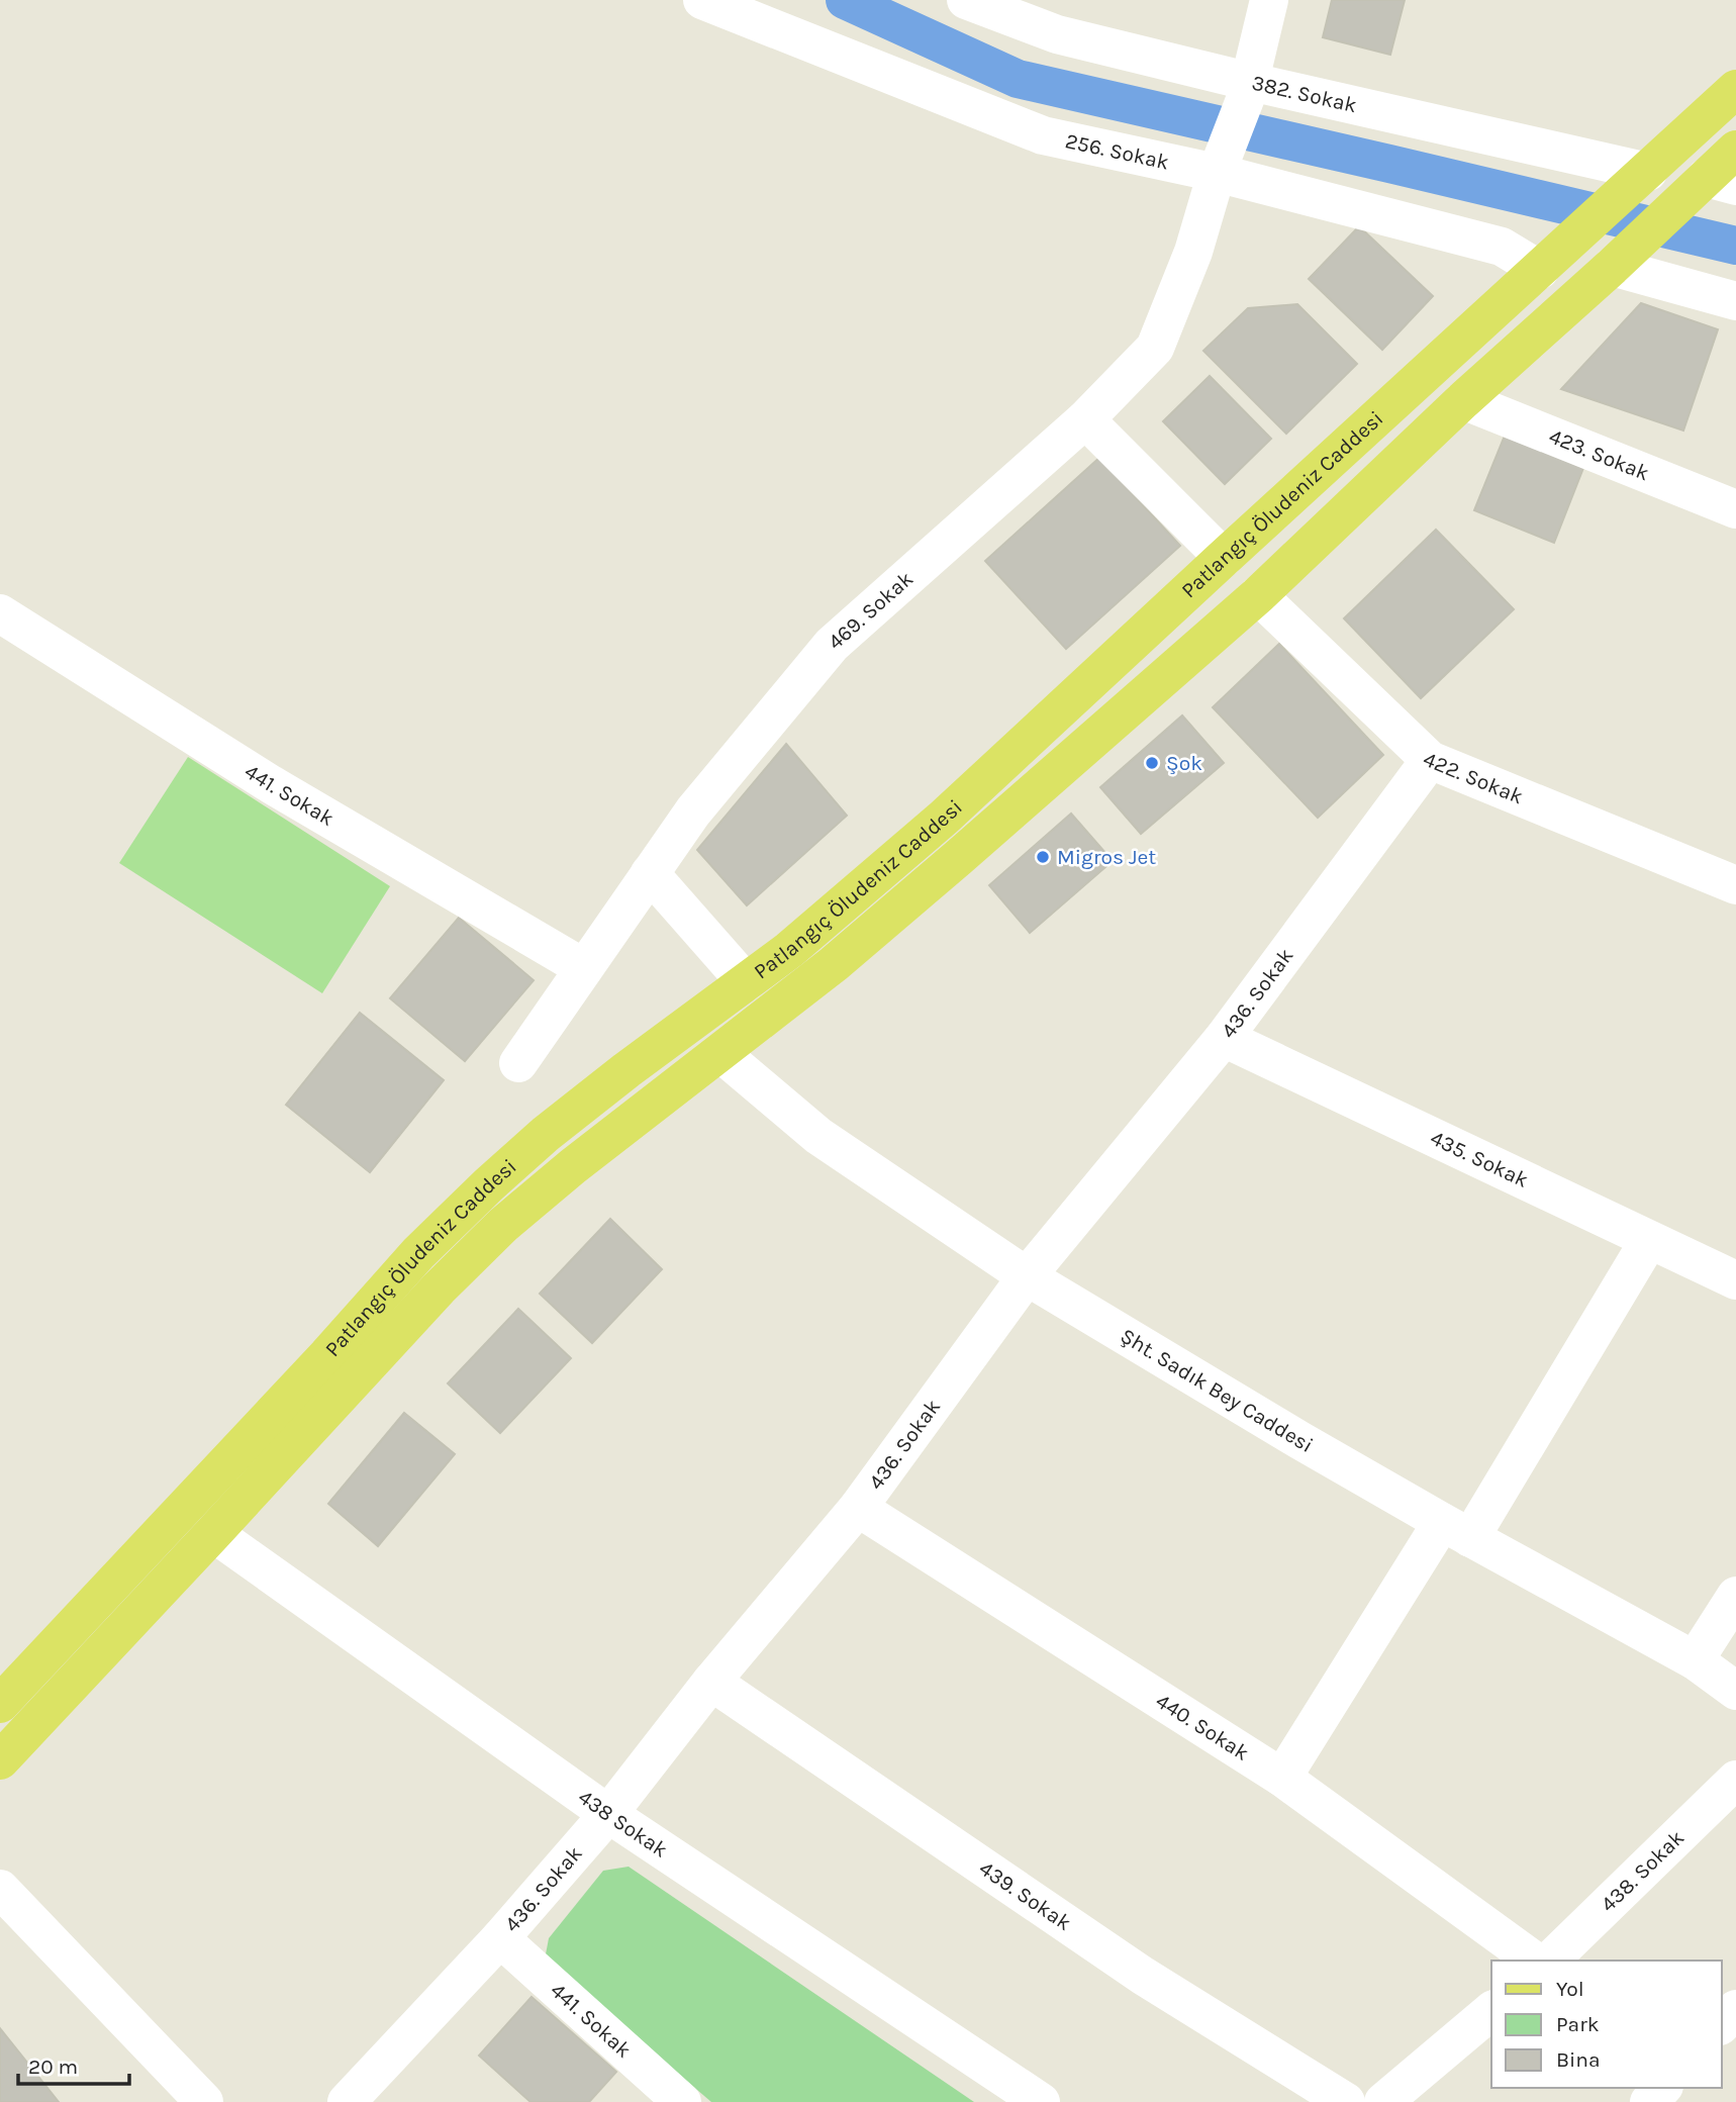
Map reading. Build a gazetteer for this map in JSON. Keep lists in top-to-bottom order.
{
  "streets": {
    "main road": ["Patlangıç Öludeniz Caddesi"],
    "street": [
      "382. Sokak",
      "256. Sokak",
      "423. Sokak",
      "469. Sokak",
      "422. Sokak",
      "441. Sokak",
      "436. Sokak",
      "435. Sokak",
      "Şht. Sadık Bey Caddesi",
      "440. Sokak",
      "438 Sokak",
      "438. Sokak",
      "439. Sokak"
    ]
  },
  "crossings": [
    ["382. Sokak", "Patlangıç Öludeniz Caddesi"],
    ["382. Sokak", "469. Sokak"],
    ["256. Sokak", "Patlangıç Öludeniz Caddesi"],
    ["256. Sokak", "469. Sokak"],
    ["423. Sokak", "Patlangıç Öludeniz Caddesi"],
    ["Patlangıç Öludeniz Caddesi", "422. Sokak"],
    ["Patlangıç Öludeniz Caddesi", "Şht. Sadık Bey Caddesi"],
    ["Patlangıç Öludeniz Caddesi", "438 Sokak"],
    ["469. Sokak", "441. Sokak"],
    ["422. Sokak", "436. Sokak"],
    ["441. Sokak", "436. Sokak"],
    ["436. Sokak", "435. Sokak"],
    ["436. Sokak", "Şht. Sadık Bey Caddesi"],
    ["436. Sokak", "440. Sokak"],
    ["436. Sokak", "438 Sokak"],
    ["436. Sokak", "439. Sokak"]
  ],
  "places": ["Şok", "Migros Jet"],
  "legend": ["Yol", "Park", "Bina"],
  "scale_bar": "20 m"
}
